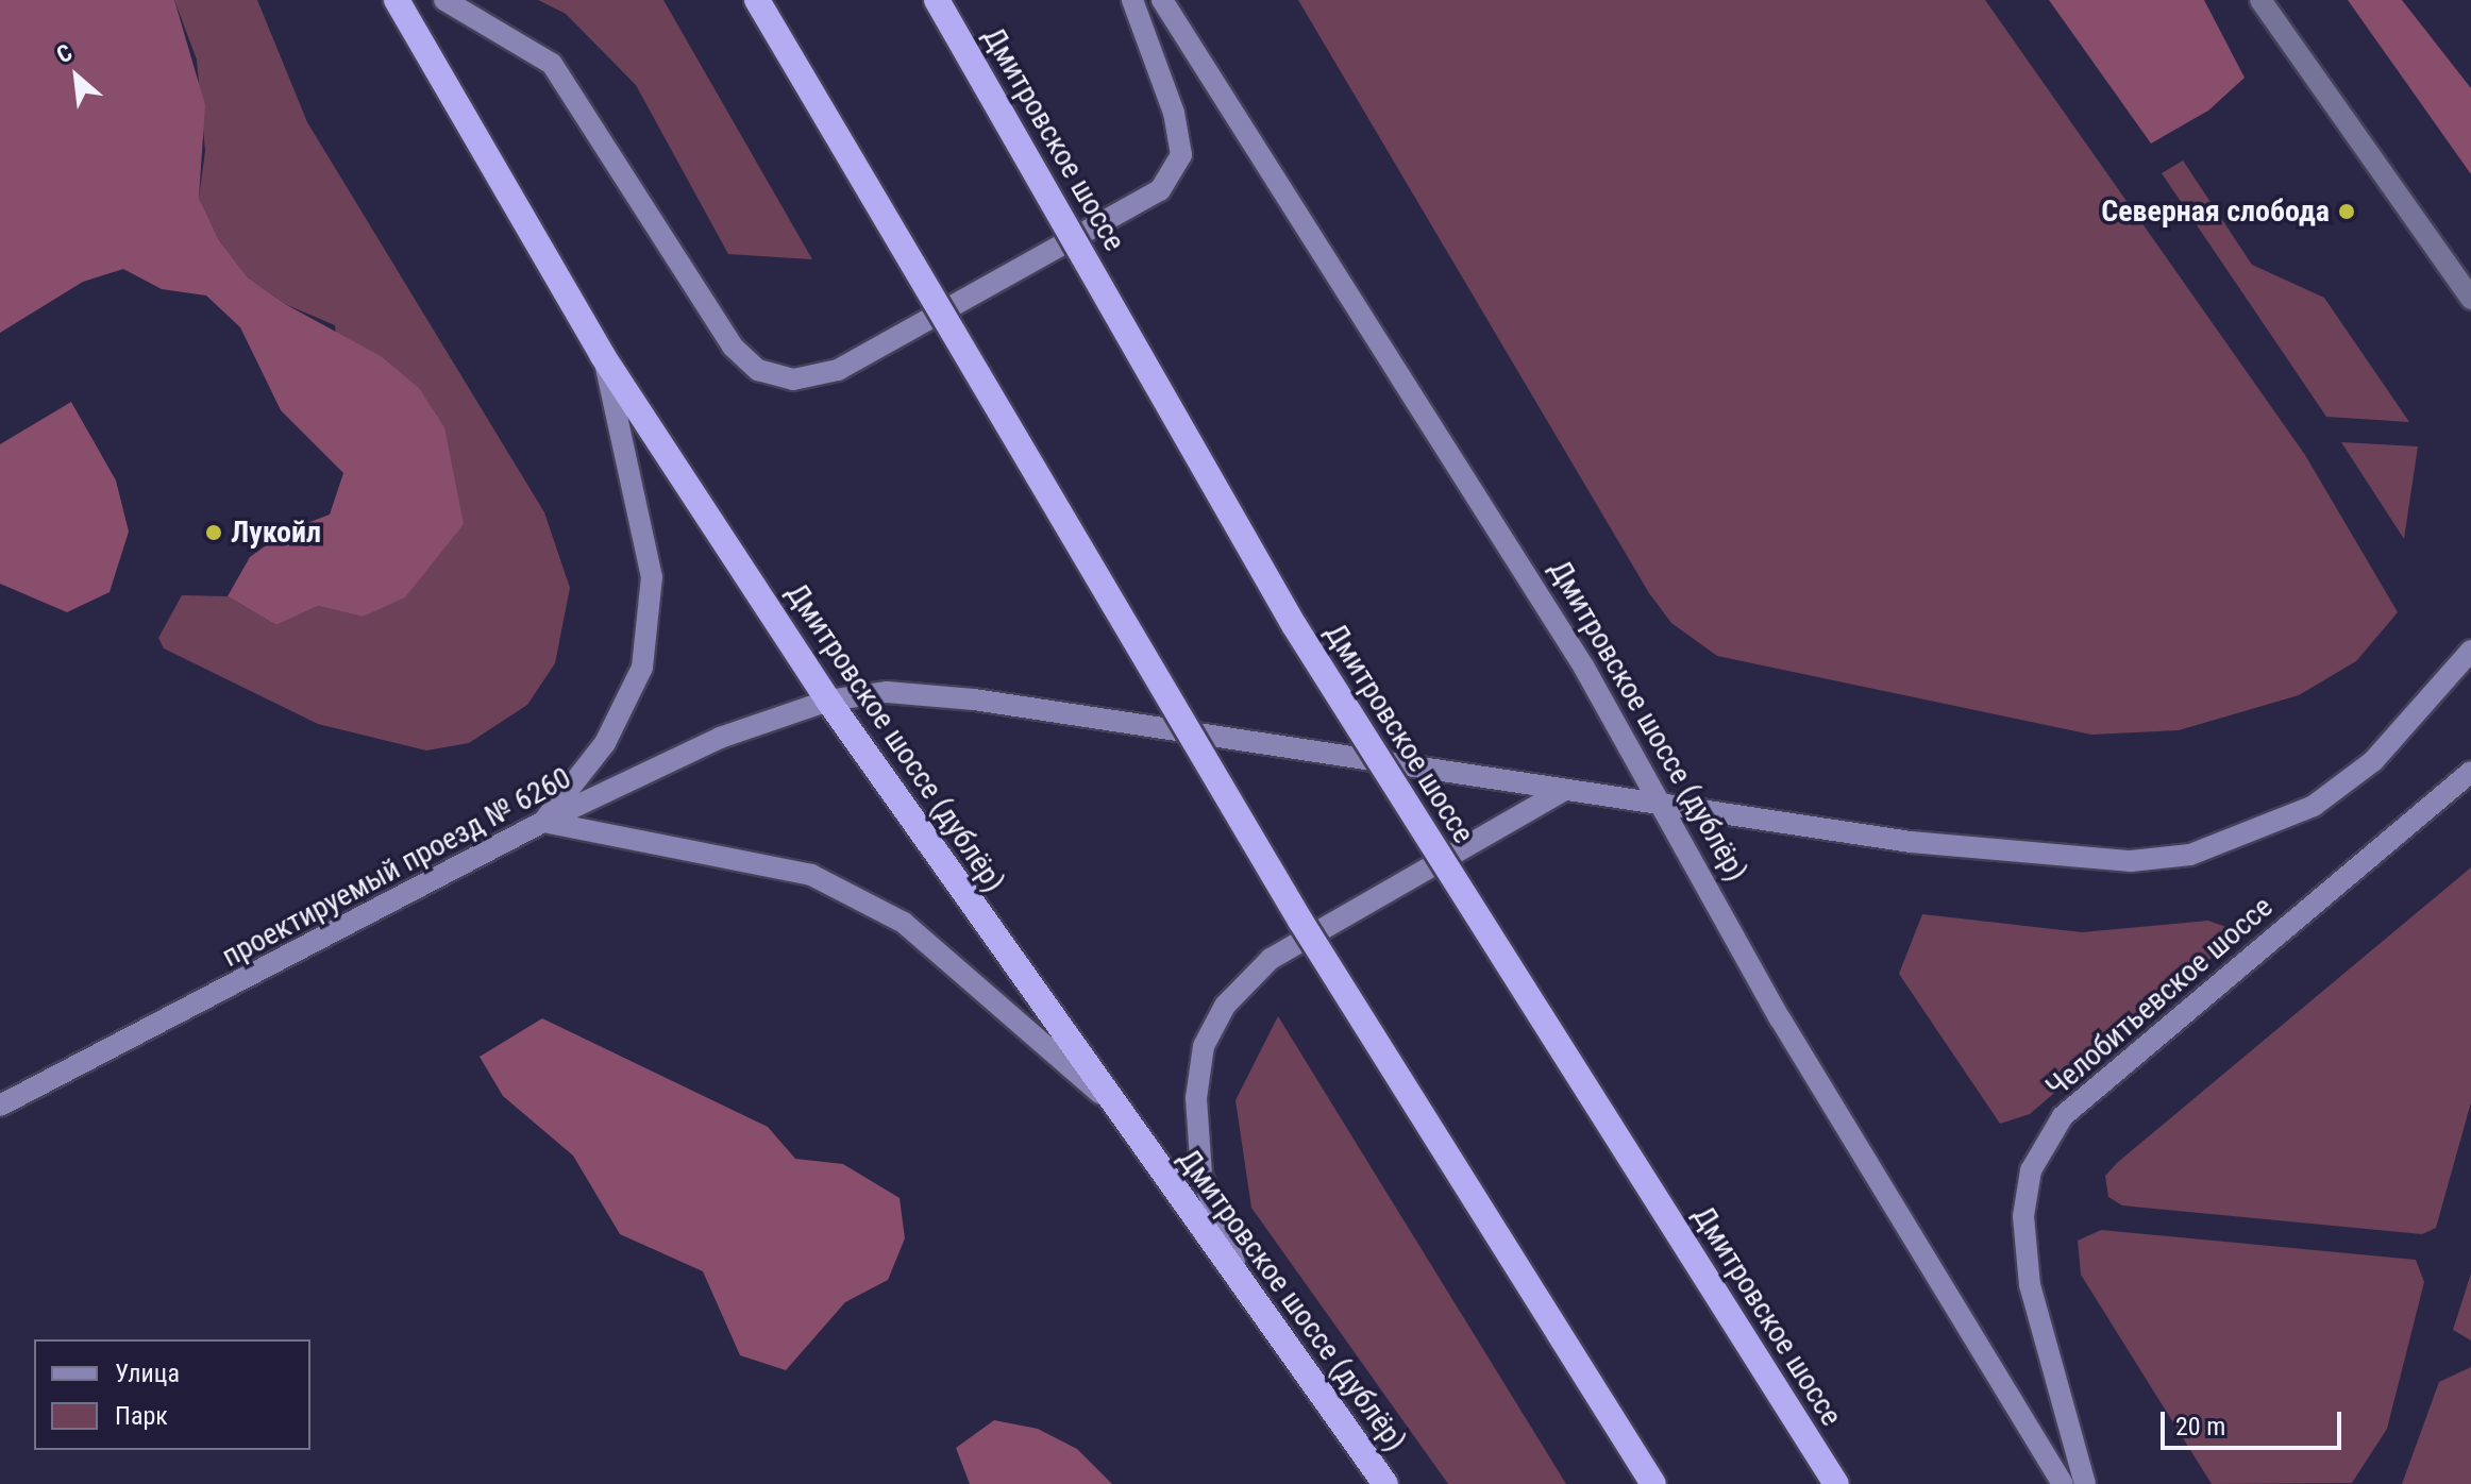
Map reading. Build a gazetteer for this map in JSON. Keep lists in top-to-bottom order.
{
  "streets": {
    "highway": ["Дмитровское шоссе", "Дмитровское шоссе (дублёр)"],
    "street": ["проектируемый проезд № 6260", "Челобитьевское шоссе"]
  },
  "crossings": [
    ["Дмитровское шоссе (дублёр)", "проектируемый проезд № 6260"]
  ],
  "places": ["Северная слобода", "Лукойл"],
  "legend": ["Улица", "Парк"],
  "scale_bar": "20 m",
  "north": "top left"
}
